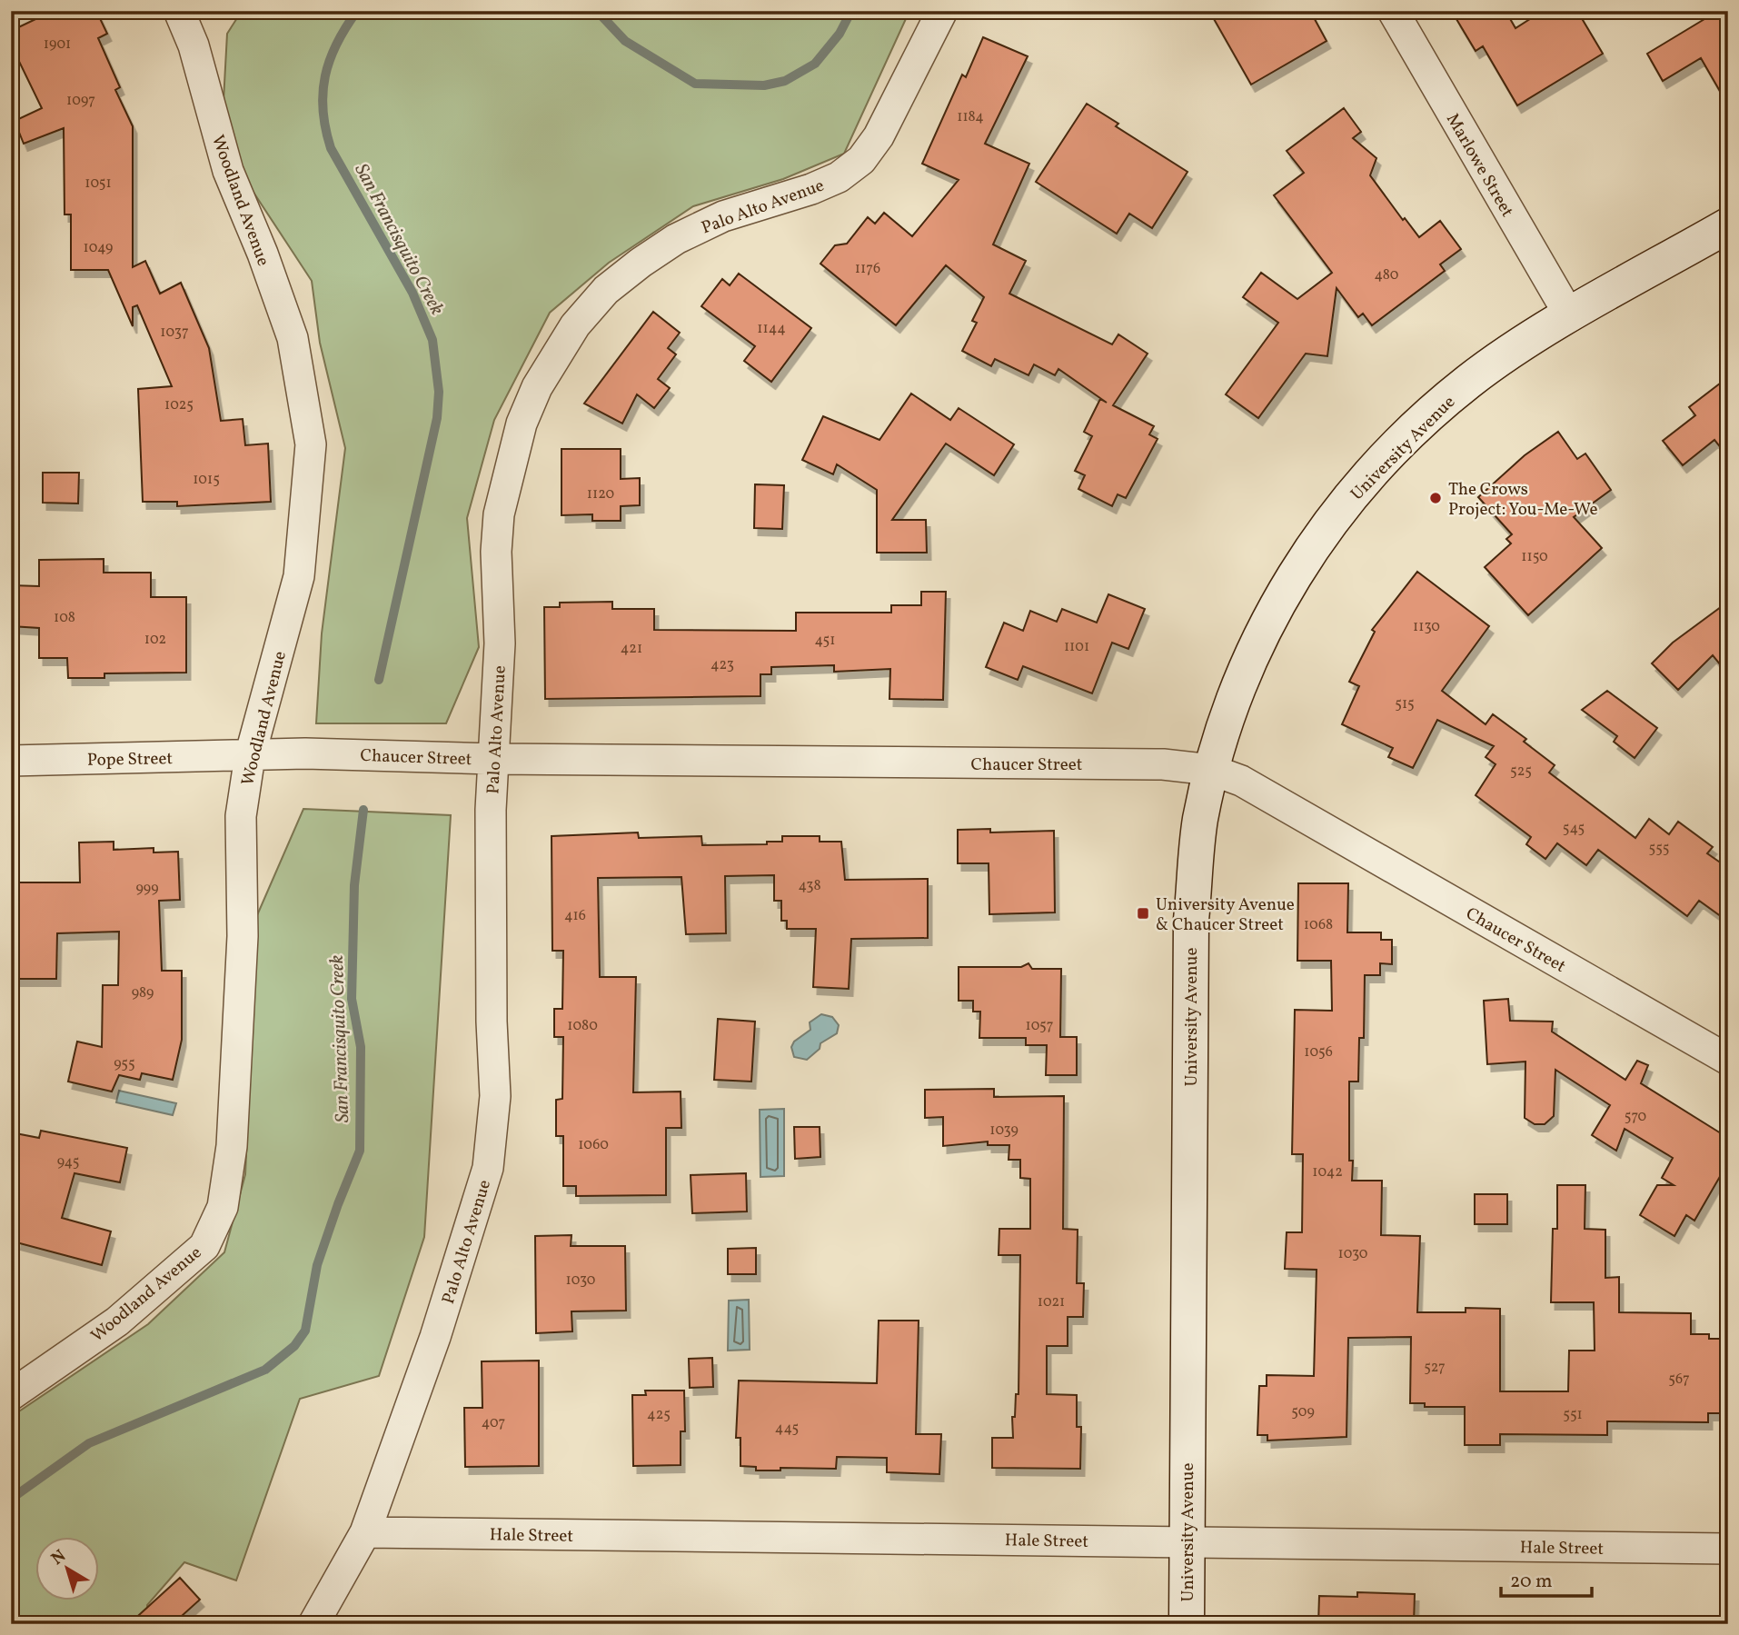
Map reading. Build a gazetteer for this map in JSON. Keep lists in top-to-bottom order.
{
  "streets": {
    "main road": ["University Avenue"],
    "street": [
      "Marlowe Street",
      "Woodland Avenue",
      "Palo Alto Avenue",
      "Chaucer Street",
      "Pope Street",
      "Hale Street"
    ]
  },
  "crossings": [
    ["Marlowe Street", "University Avenue"],
    ["Woodland Avenue", "Chaucer Street"],
    ["Woodland Avenue", "Pope Street"],
    ["Palo Alto Avenue", "Chaucer Street"],
    ["Palo Alto Avenue", "Hale Street"],
    ["University Avenue", "Chaucer Street"],
    ["University Avenue", "Hale Street"],
    ["Chaucer Street", "Pope Street"]
  ],
  "water": ["San Francisquito Creek"],
  "places": {
    "other": ["The Crows Project: You-Me-We"],
    "transit": ["University Avenue & Chaucer Street"]
  },
  "house_numbers": [
    "1901",
    "1097",
    "1184",
    "1051",
    "1049",
    "1176",
    "480",
    "1144",
    "1037",
    "1025",
    "1015",
    "1120",
    "1150",
    "108",
    "1130",
    "102",
    "451",
    "1101",
    "421",
    "423",
    "515",
    "525",
    "545",
    "555",
    "438",
    "999",
    "416",
    "1068",
    "989",
    "1080",
    "1057",
    "1056",
    "955",
    "570",
    "1039",
    "1060",
    "945",
    "1042",
    "1030",
    "1030",
    "1021",
    "527",
    "567",
    "509",
    "425",
    "551",
    "407",
    "445"
  ],
  "scale_bar": "20 m",
  "north": "top left"
}
